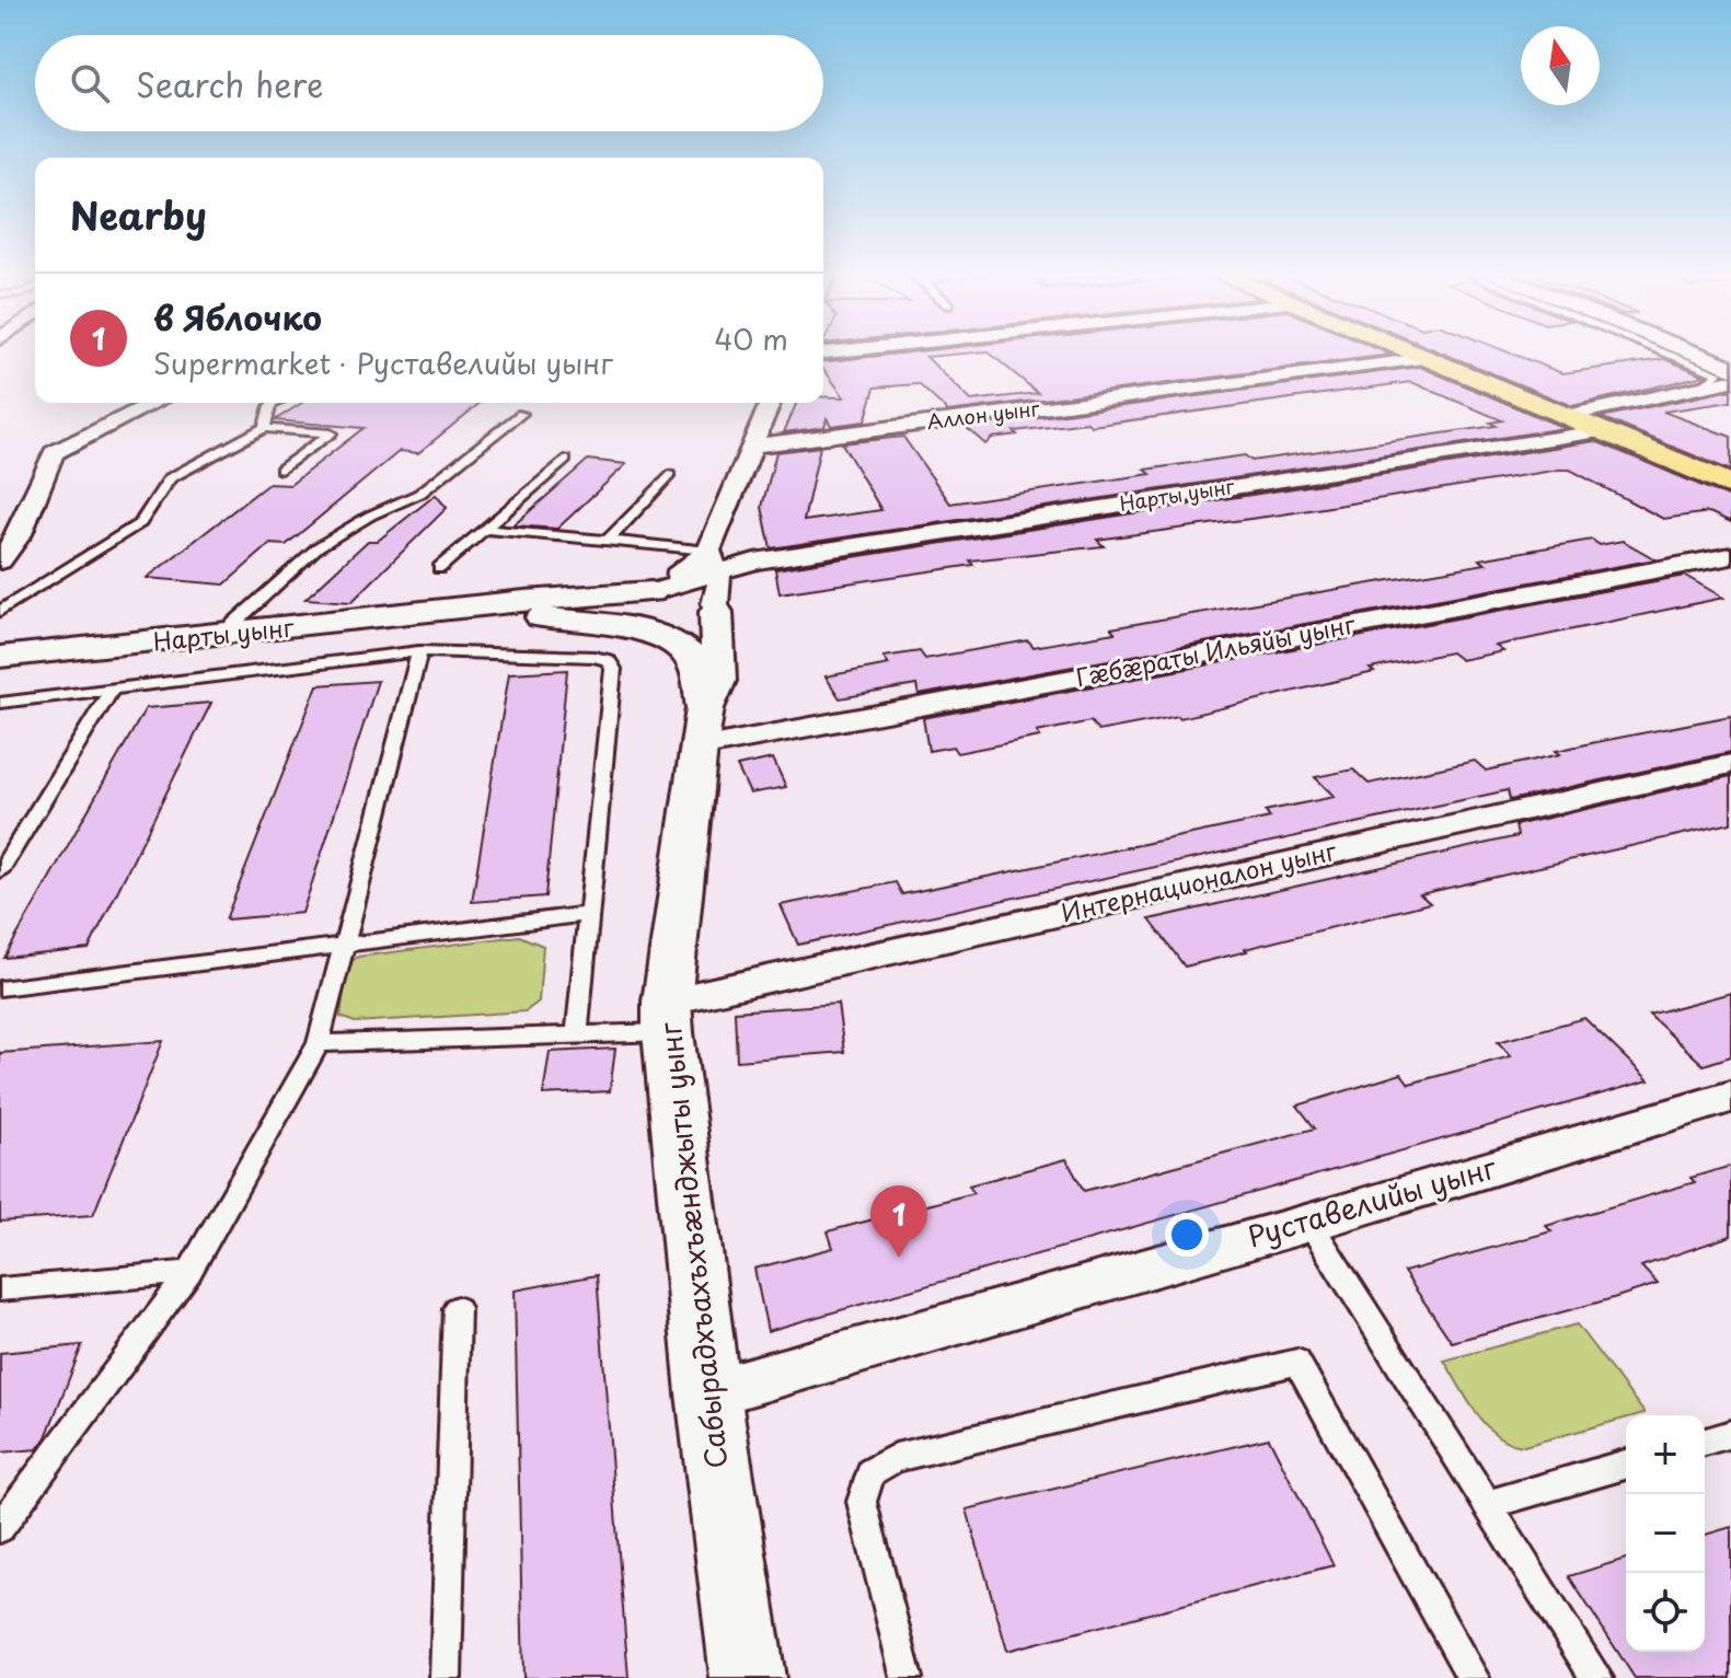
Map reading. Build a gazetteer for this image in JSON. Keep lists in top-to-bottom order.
{
  "streets": {
    "street": [
      "Аллон уынг",
      "Нарты уынг",
      "Гæбæраты Ильяйы уынг",
      "Интернационалон уынг",
      "Руставелийы уынг",
      "Сабырадхъахъхъæнджыты уынг"
    ]
  },
  "crossings": [
    ["Аллон уынг", "Сабырадхъахъхъæнджыты уынг"],
    ["Нарты уынг", "Сабырадхъахъхъæнджыты уынг"],
    ["Гæбæраты Ильяйы уынг", "Сабырадхъахъхъæнджыты уынг"],
    ["Интернационалон уынг", "Сабырадхъахъхъæнджыты уынг"],
    ["Руставелийы уынг", "Сабырадхъахъхъæнджыты уынг"]
  ],
  "north": "top",
  "page": {
    "search": "Search here",
    "heading": "Nearby",
    "list": [
      {
        "mark": "1",
        "name": "в Яблочко",
        "note": "Supermarket · Руставелийы уынг",
        "value": "40 m"
      }
    ],
    "pins": "1",
    "map_buttons": ["+", "−"]
  }
}
